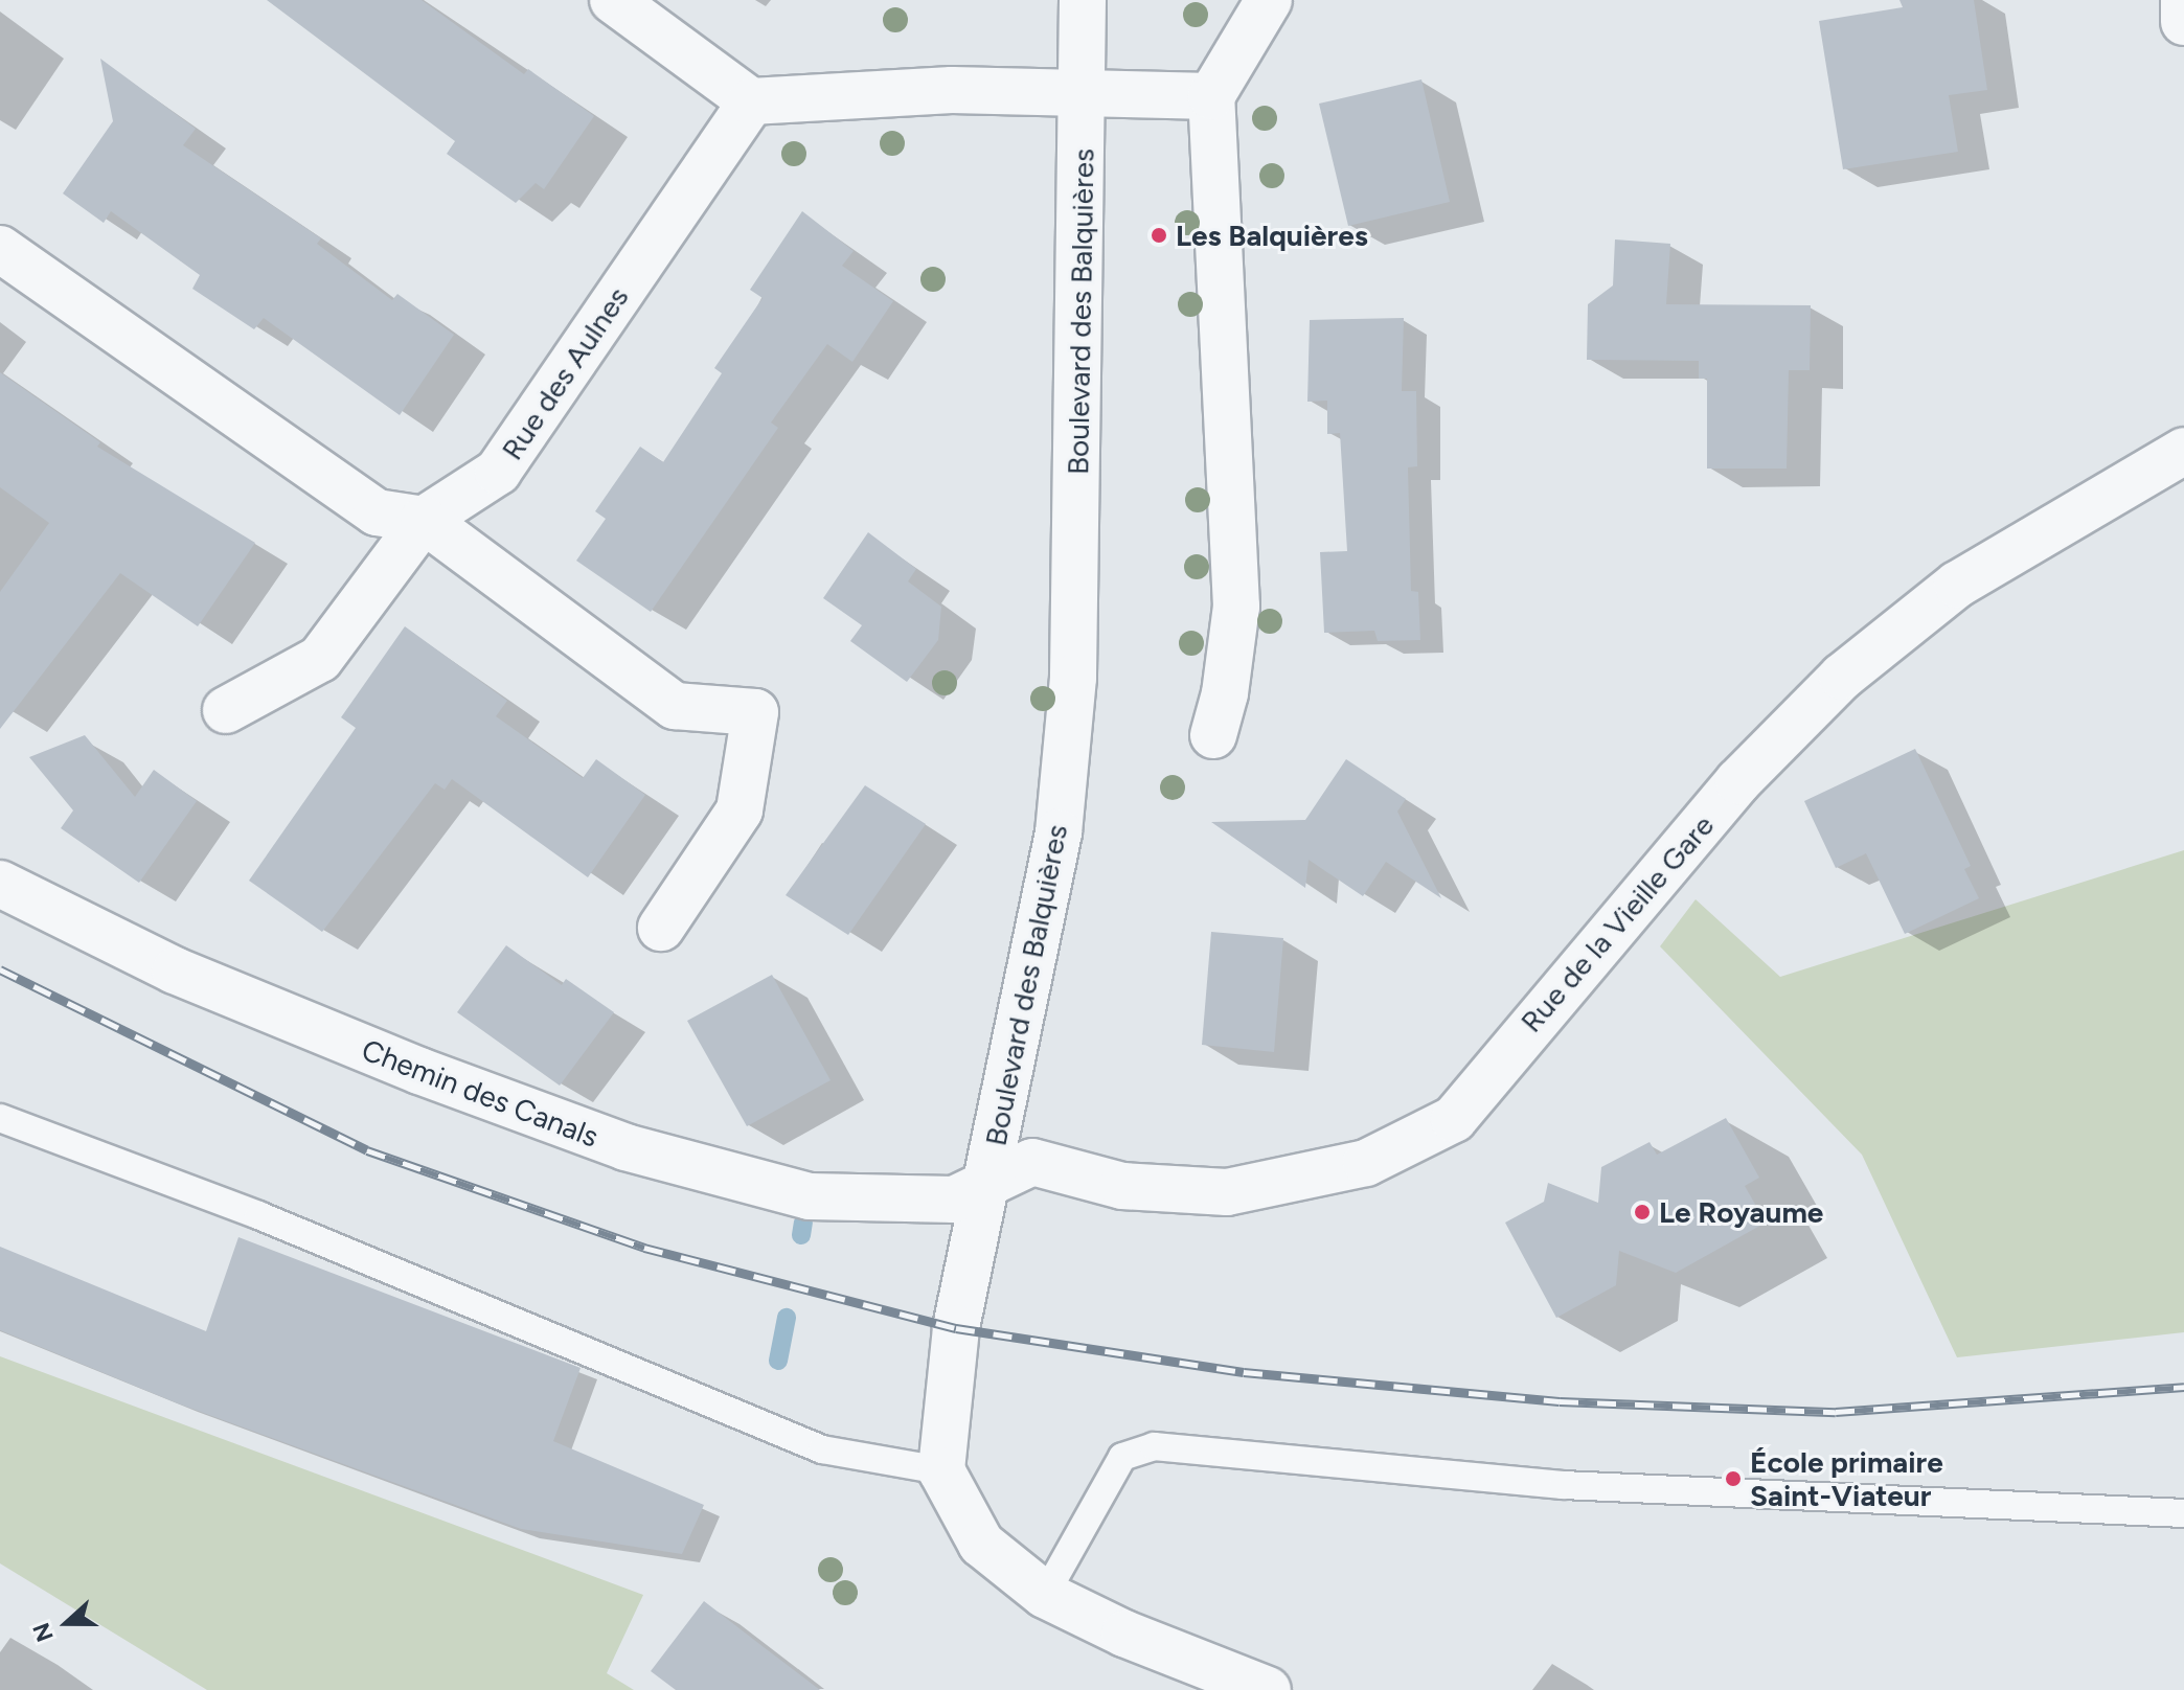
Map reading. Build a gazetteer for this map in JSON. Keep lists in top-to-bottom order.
{
  "streets": {
    "street": [
      "Boulevard des Balquières",
      "Rue des Aulnes",
      "Rue de la Vieille Gare",
      "Chemin des Canals"
    ]
  },
  "crossings": [
    ["Boulevard des Balquières", "Rue de la Vieille Gare"],
    ["Boulevard des Balquières", "Chemin des Canals"],
    ["Rue de la Vieille Gare", "Chemin des Canals"]
  ],
  "places": ["Les Balquières", "Le Royaume", "École primaire Saint-Viateur"],
  "north": "left"
}
